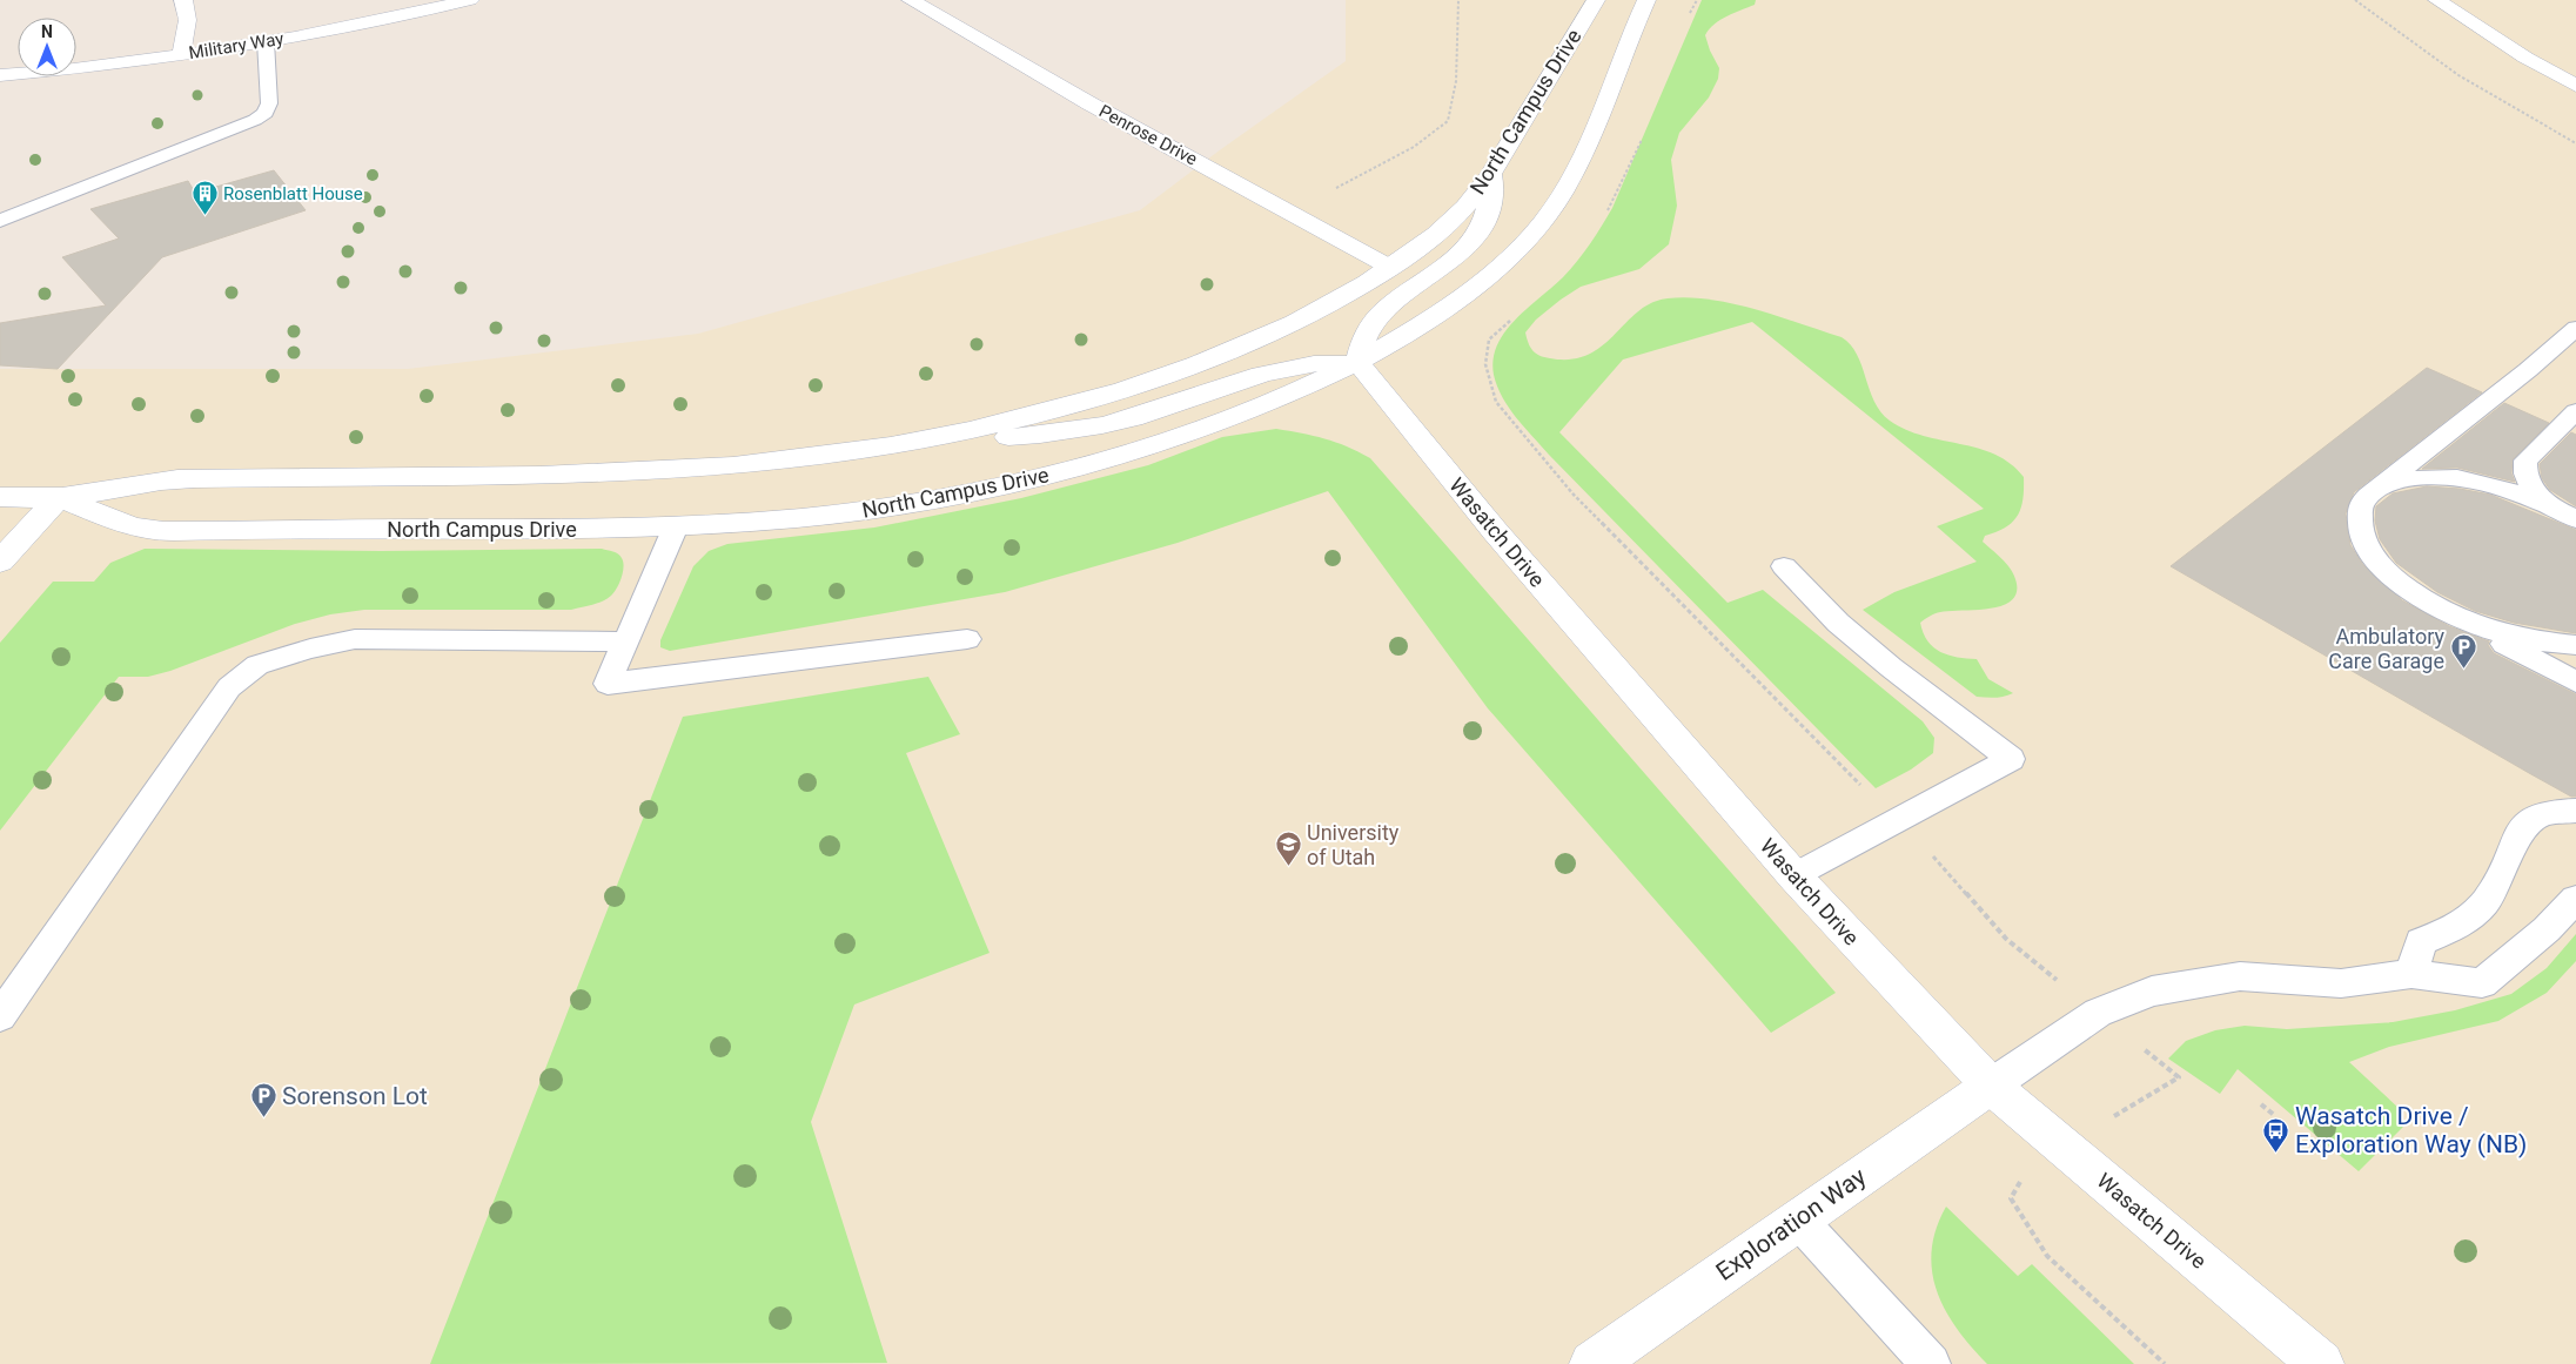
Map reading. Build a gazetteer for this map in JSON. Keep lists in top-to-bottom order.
{
  "streets": {
    "main road": [
      "Military Way",
      "North Campus Drive",
      "Penrose Drive",
      "Wasatch Drive",
      "Exploration Way"
    ]
  },
  "crossings": [
    ["North Campus Drive", "Penrose Drive"],
    ["North Campus Drive", "Wasatch Drive"],
    ["Wasatch Drive", "Exploration Way"]
  ],
  "places": {
    "building": ["Rosenblatt House"],
    "parking": ["Ambulatory Care Garage", "Sorenson Lot"],
    "school or university": ["University of Utah"],
    "bus stop": ["Wasatch Drive / Exploration Way (NB)"]
  },
  "north": "top"
}
